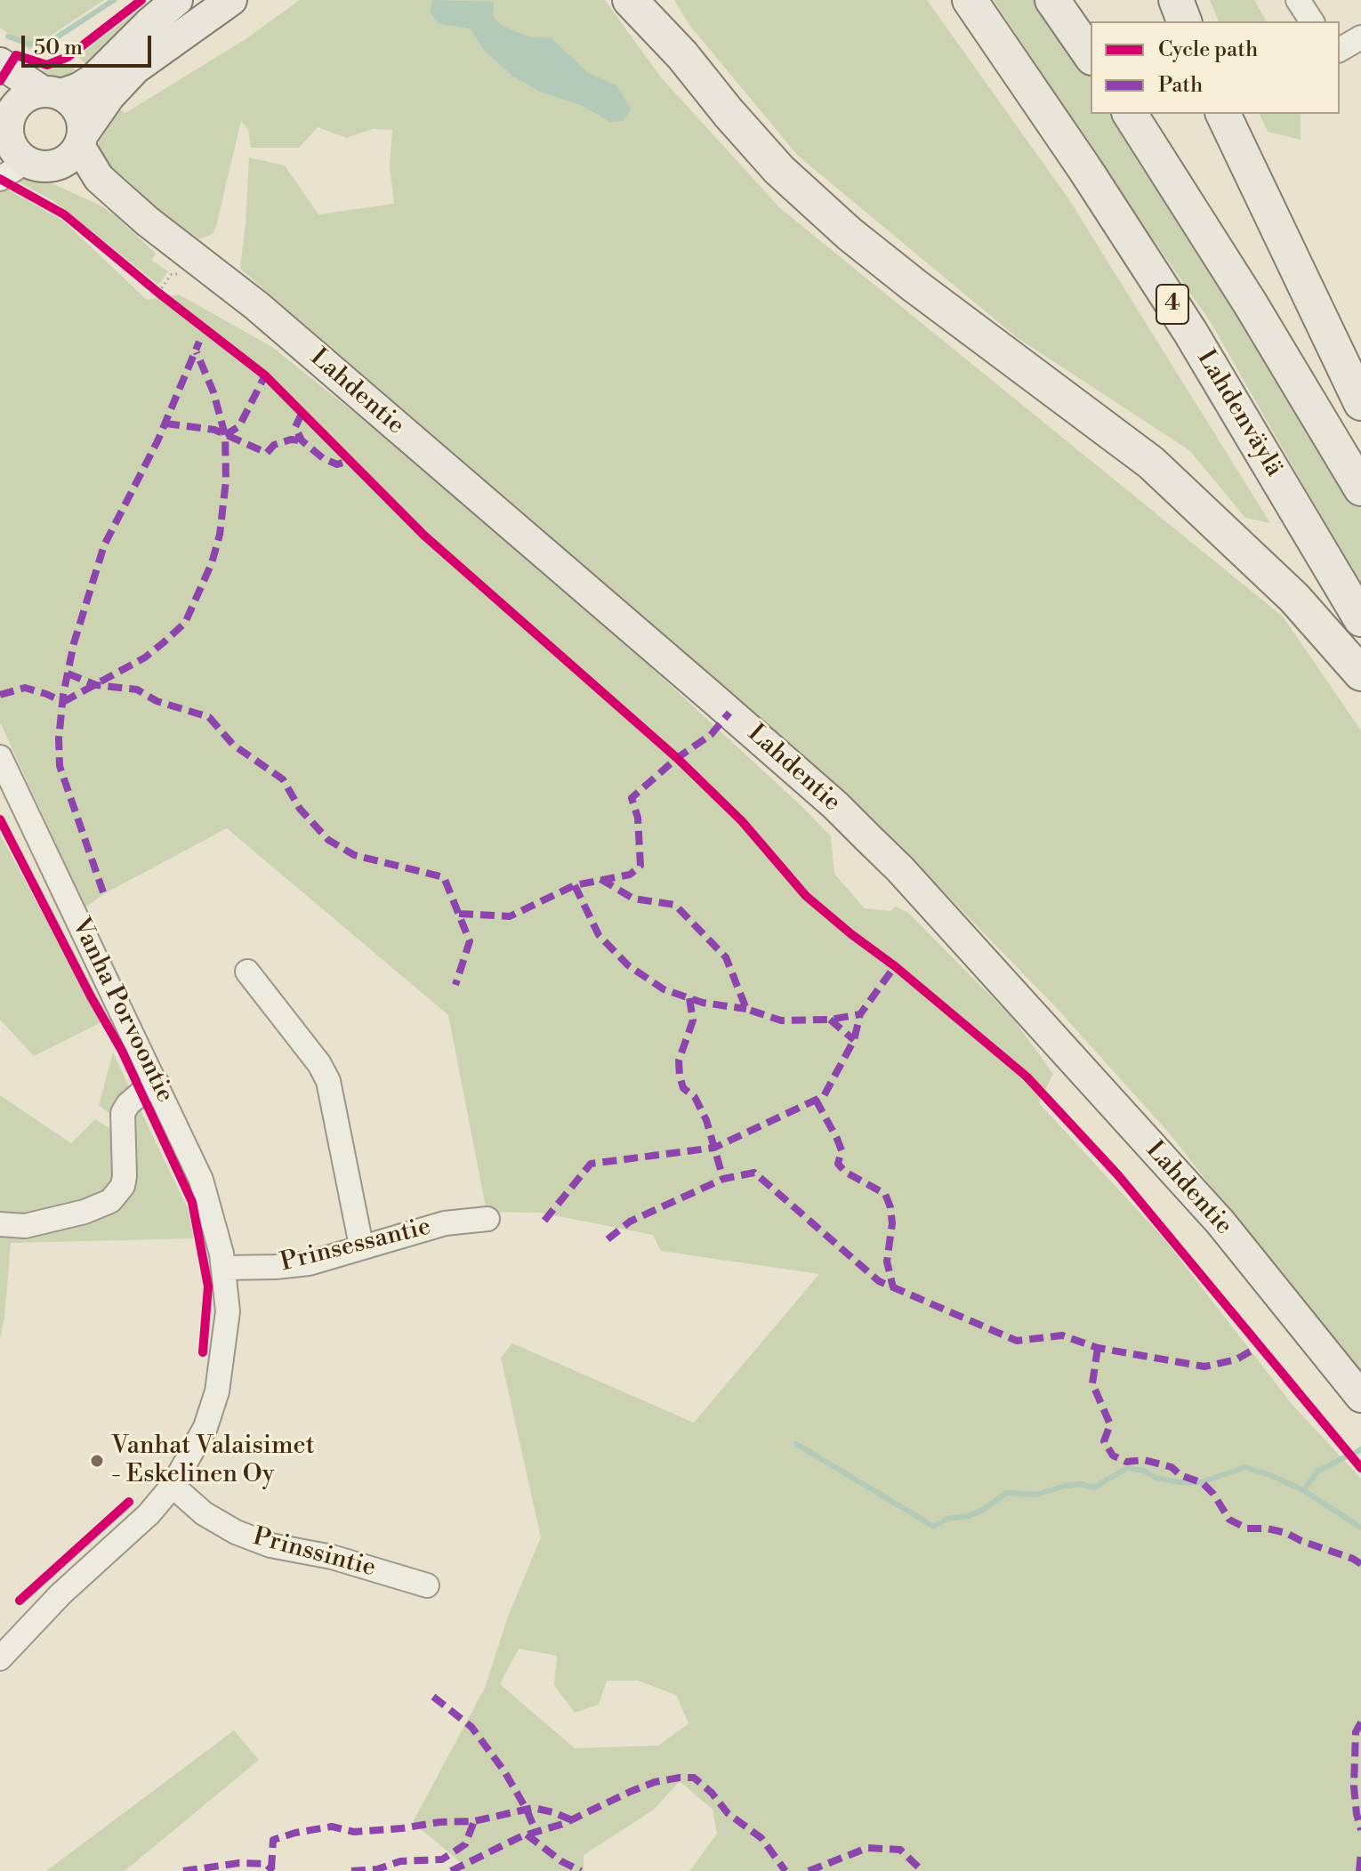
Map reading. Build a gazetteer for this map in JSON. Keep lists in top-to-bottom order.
{
  "streets": {
    "highway": ["4", "Lahdenväylä"],
    "main road": ["Lahdentie"],
    "street": ["Vanha Porvoontie", "Prinsessantie", "Prinssintie"]
  },
  "crossings": [
    ["Vanha Porvoontie", "Prinsessantie"],
    ["Vanha Porvoontie", "Prinssintie"]
  ],
  "places": ["Vanhat Valaisimet - Eskelinen Oy"],
  "legend": ["Cycle path", "Path"],
  "scale_bar": "50 m"
}
